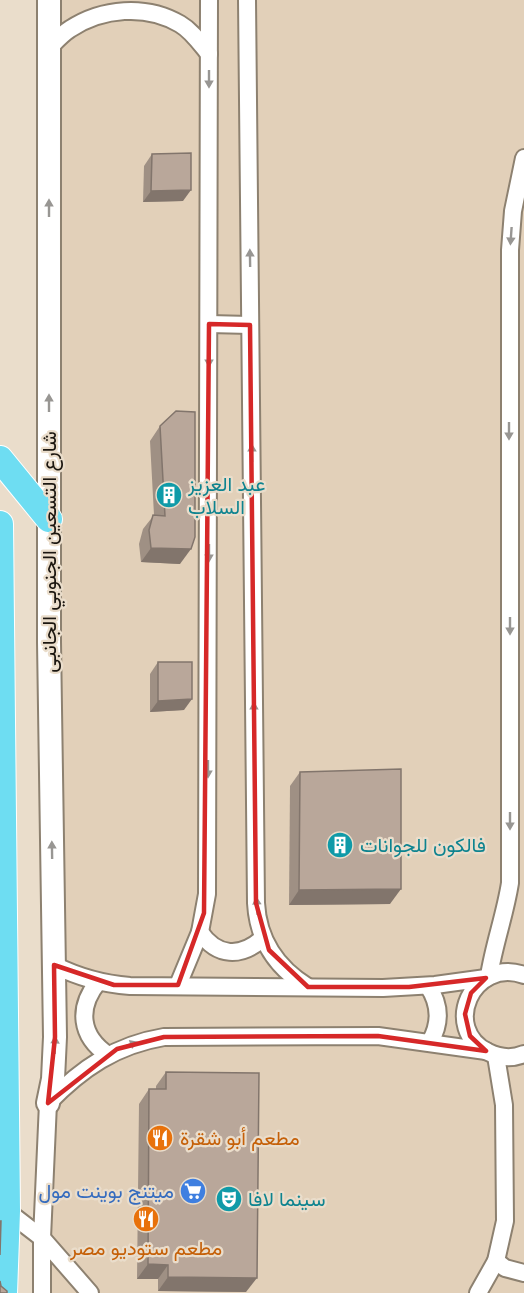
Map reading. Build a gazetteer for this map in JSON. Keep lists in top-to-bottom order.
{
  "streets": {
    "street": ["شارع التسعين الجنوبي الجانبى"]
  },
  "places": {
    "building": ["عبد العزيز السلاب", "فالكون للجوانات"],
    "restaurant": ["مطعم أبو شقرة", "مطعم ستوديو مصر"],
    "supermarket": ["ميتنج بوينت مول"],
    "theatre": ["سينما لافا"]
  }
}
